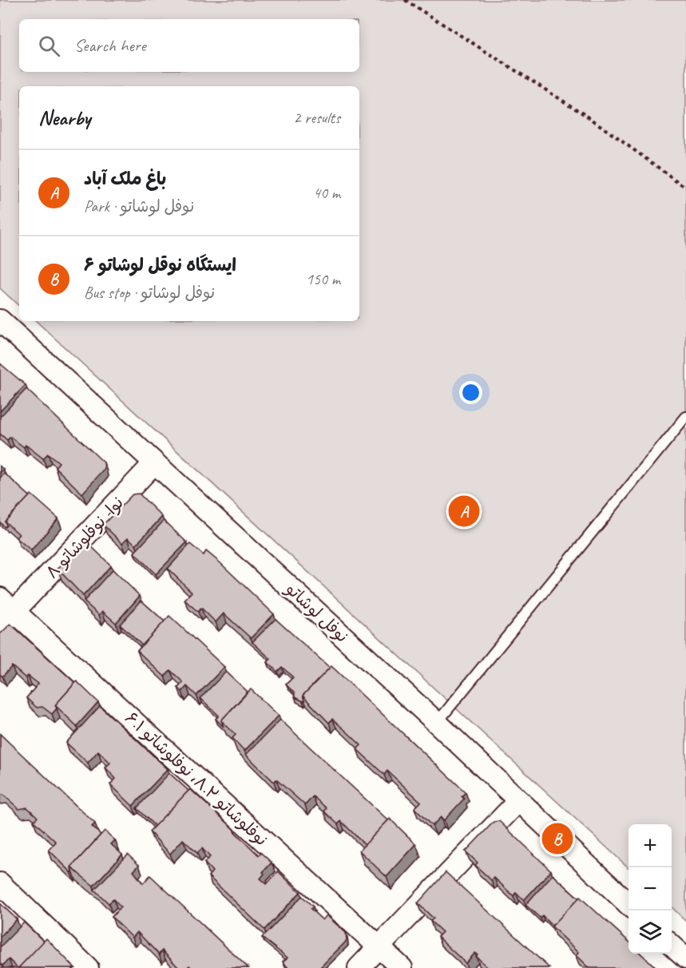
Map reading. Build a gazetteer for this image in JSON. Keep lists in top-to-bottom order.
{
  "streets": {
    "street": ["نوا- نوفلوشاتو ۸", "نوفل لوشاتو", "نوفلوشاتو ۸.۲، نوفلوشاتو ۶.۱"]
  },
  "crossings": [
    ["نوا- نوفلوشاتو ۸", "نوفل لوشاتو"],
    ["نوا- نوفلوشاتو ۸", "نوفلوشاتو ۸.۲، نوفلوشاتو ۶.۱"]
  ],
  "page": {
    "search": "Search here",
    "heading": ["Nearby", "2 results"],
    "list": [
      {
        "mark": "A",
        "name": "باغ ملک آباد",
        "note": "Park · نوفل لوشاتو",
        "value": "40 m"
      },
      {
        "mark": "B",
        "name": "ایستگاه نوقل لوشاتو ۶",
        "note": "Bus stop · نوفل لوشاتو",
        "value": "150 m"
      }
    ],
    "pins": ["A", "B"],
    "map_buttons": ["+", "−"]
  }
}
